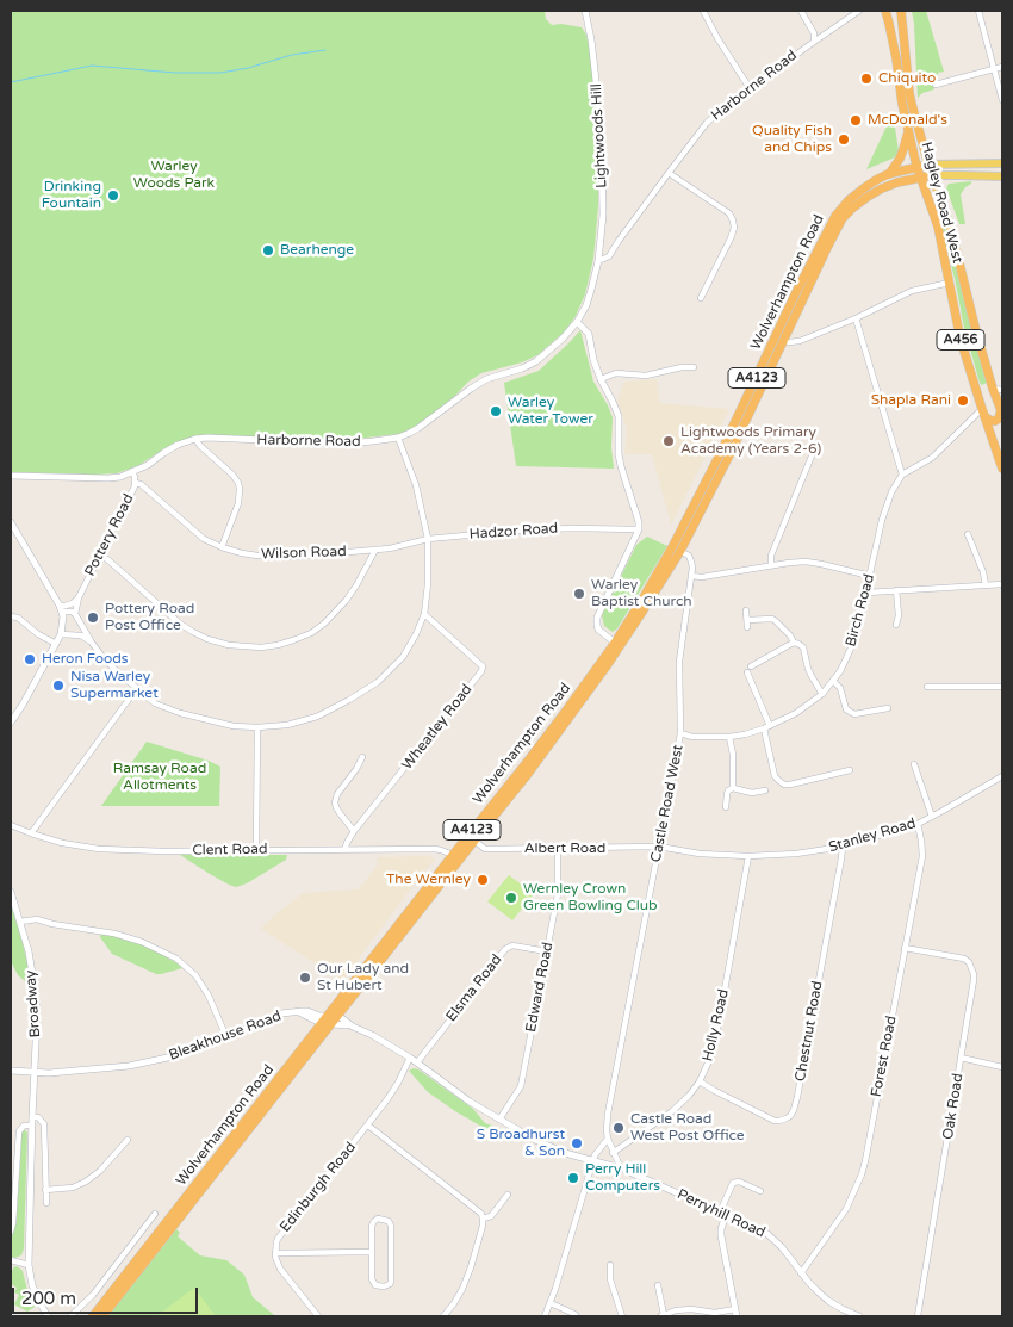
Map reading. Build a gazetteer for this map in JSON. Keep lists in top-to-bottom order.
{
  "streets": {
    "highway": [
      "Hagley Road West",
      "Wolverhampton Road",
      "A456",
      "A4123"
    ],
    "street": [
      "Harborne Road",
      "Lightwoods Hill",
      "Hadzor Road",
      "Pottery Road",
      "Wilson Road",
      "Birch Road",
      "Wheatley Road",
      "Castle Road West",
      "Stanley Road",
      "Albert Road",
      "Clent Road",
      "Edward Road",
      "Elsma Road",
      "Broadway",
      "Holly Road",
      "Chestnut Road",
      "Bleakhouse Road",
      "Forest Road",
      "Oak Road",
      "Edinburgh Road",
      "Perryhill Road"
    ]
  },
  "crossings": [
    ["Harborne Road", "Lightwoods Hill"],
    ["Harborne Road", "Pottery Road"],
    ["Hagley Road West", "Wolverhampton Road"],
    ["Wolverhampton Road", "Albert Road"],
    ["Wolverhampton Road", "Clent Road"],
    ["Wolverhampton Road", "Bleakhouse Road"],
    ["Hadzor Road", "Wilson Road"],
    ["Pottery Road", "Wilson Road"],
    ["Birch Road", "Castle Road West"],
    ["Wheatley Road", "Clent Road"],
    ["Castle Road West", "Stanley Road"],
    ["Castle Road West", "Albert Road"],
    ["Castle Road West", "Holly Road"],
    ["Castle Road West", "Perryhill Road"],
    ["Stanley Road", "Albert Road"],
    ["Stanley Road", "Holly Road"],
    ["Stanley Road", "Chestnut Road"],
    ["Stanley Road", "Forest Road"],
    ["Albert Road", "Edward Road"],
    ["Edward Road", "Elsma Road"],
    ["Edward Road", "Bleakhouse Road"],
    ["Elsma Road", "Bleakhouse Road"],
    ["Broadway", "Bleakhouse Road"],
    ["Holly Road", "Chestnut Road"],
    ["Bleakhouse Road", "Edinburgh Road"],
    ["Bleakhouse Road", "Perryhill Road"],
    ["Forest Road", "Oak Road"],
    ["Forest Road", "Perryhill Road"]
  ],
  "parks": ["Warley Woods Park", "Ramsay Road Allotments"],
  "places": [
    "Chiquito",
    "McDonald's",
    "Quality Fish and Chips",
    "Drinking Fountain",
    "Bearhenge",
    "Shapla Rani",
    "Warley Water Tower",
    "Lightwoods Primary Academy (Years 2-6)",
    "Warley Baptist Church",
    "Pottery Road Post Office",
    "Heron Foods",
    "Nisa Warley Supermarket",
    "The Wernley",
    "Wernley Crown Green Bowling Club",
    "Our Lady and St Hubert",
    "Castle Road West Post Office",
    "S Broadhurst & Son",
    "Perry Hill Computers"
  ],
  "scale_bar": "200 m"
}
